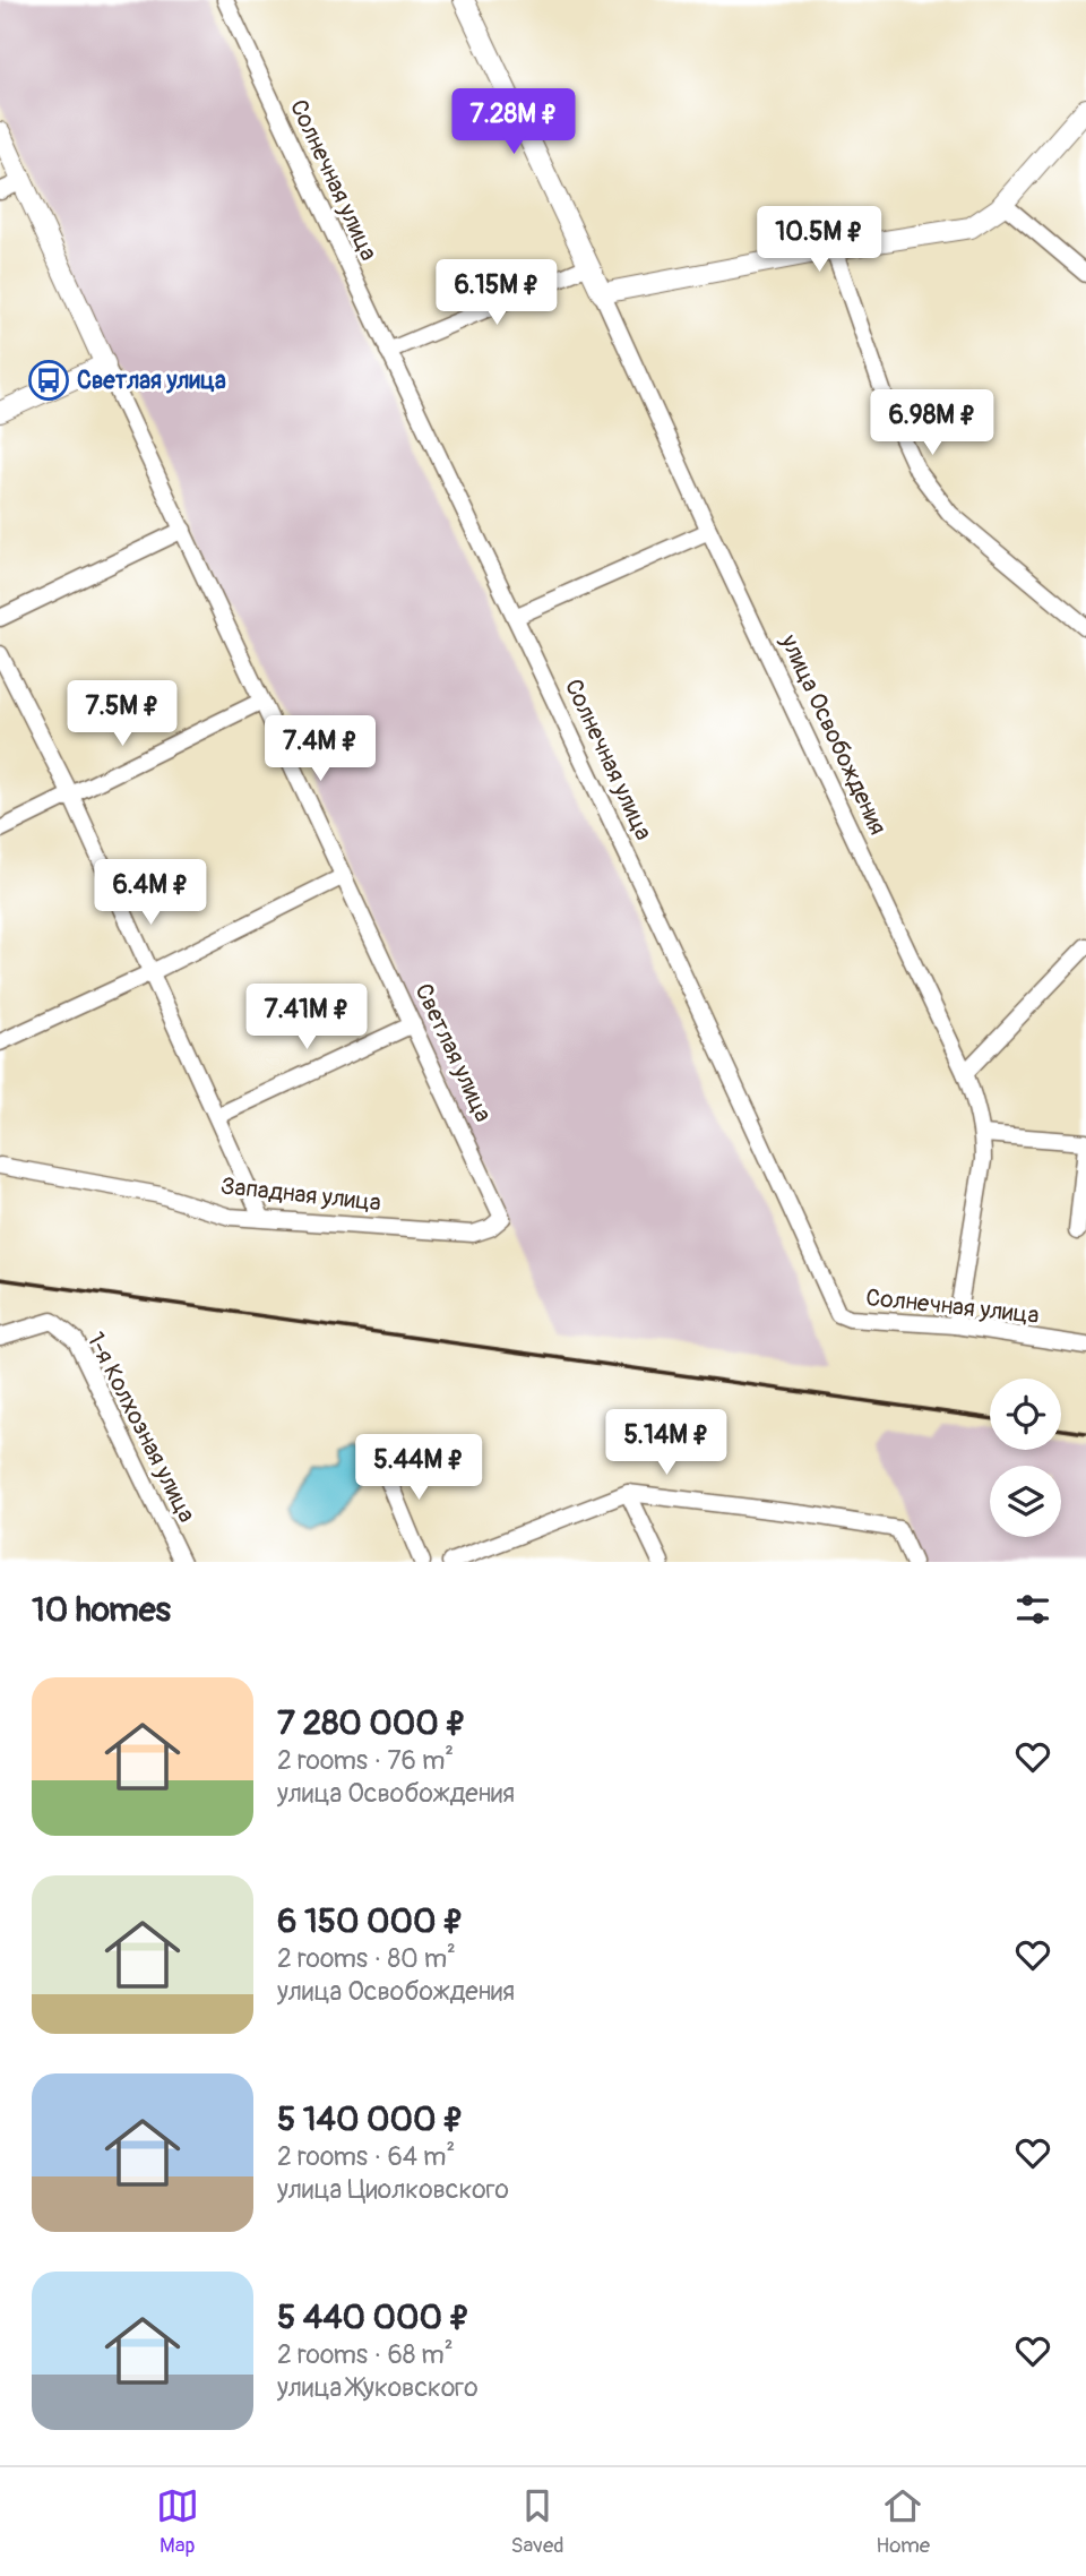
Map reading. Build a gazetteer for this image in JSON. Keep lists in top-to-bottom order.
{
  "streets": {
    "street": [
      "Солнечная улица",
      "улица Освобождения",
      "Светлая улица",
      "Западная улица",
      "1-я Колхозная улица"
    ]
  },
  "crossings": [
    ["Солнечная улица", "улица Освобождения"],
    ["Светлая улица", "Западная улица"]
  ],
  "places": {
    "bus stop": ["Светлая улица"]
  },
  "page": {
    "price": [
      "7.28M ₽",
      "10.5M ₽",
      "6.15M ₽",
      "6.98M ₽",
      "7.5M ₽",
      "7.4M ₽",
      "6.4M ₽",
      "7.41M ₽",
      "5.14M ₽",
      "5.44M ₽"
    ],
    "heading": "10 homes",
    "list": [
      {
        "name": "7 280 000 ₽",
        "note": "2 rooms · 76 m² · улица Освобождения"
      },
      {
        "name": "6 150 000 ₽",
        "note": "2 rooms · 80 m² · улица Освобождения"
      },
      {
        "name": "5 140 000 ₽",
        "note": "2 rooms · 64 m² · улица Циолковского"
      },
      {
        "name": "5 440 000 ₽",
        "note": "2 rooms · 68 m² · улица Жуковского"
      }
    ],
    "tabs": ["Map", "Saved", "Home"]
  }
}
